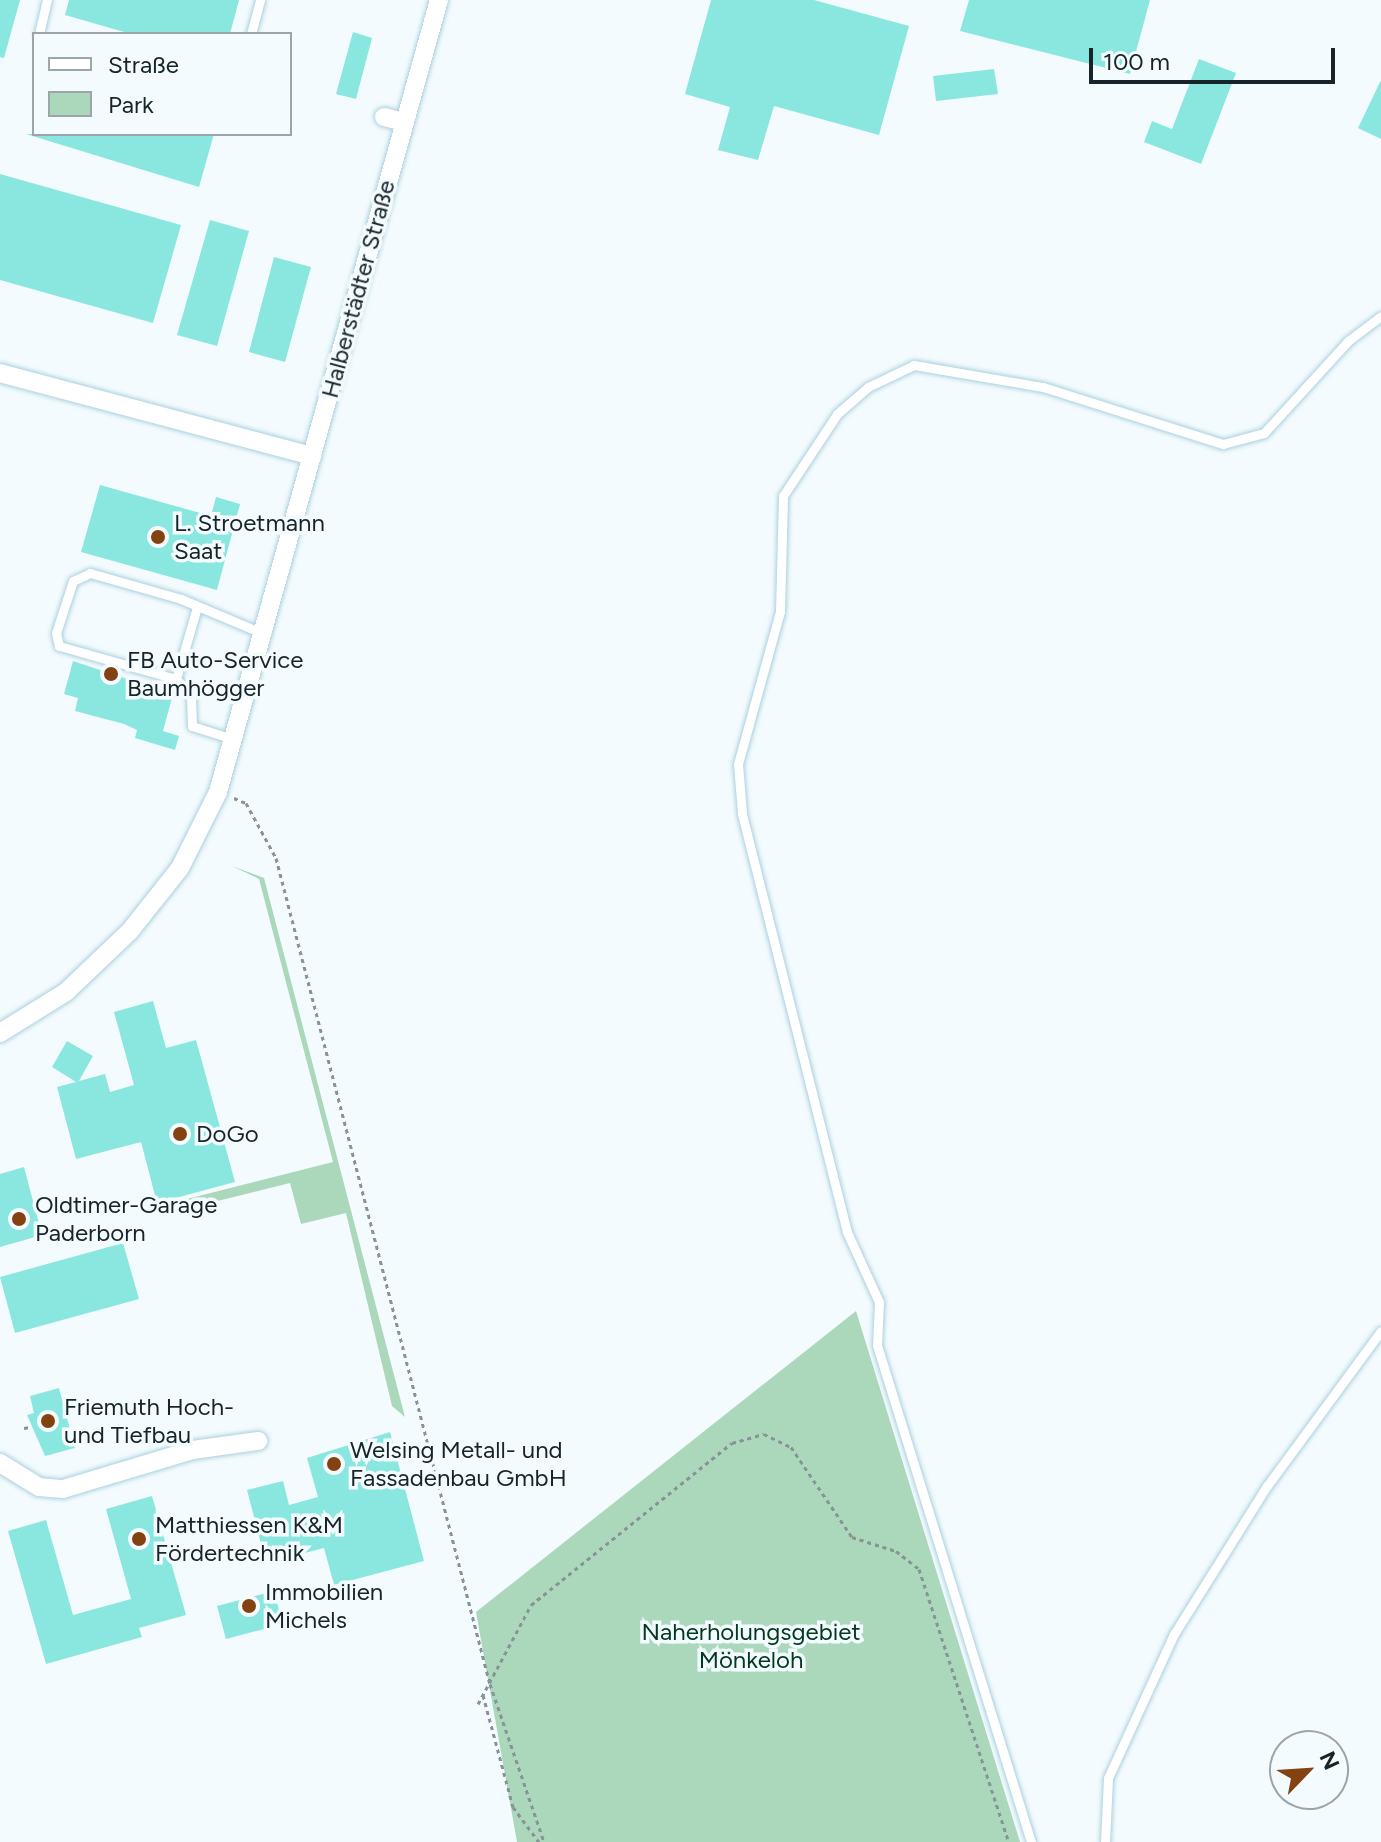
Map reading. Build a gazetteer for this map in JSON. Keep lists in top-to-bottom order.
{
  "streets": {
    "street": ["Halberstädter Straße"]
  },
  "parks": ["Naherholungsgebiet Mönkeloh"],
  "places": [
    "L. Stroetmann Saat",
    "FB Auto-Service Baumhögger",
    "DoGo",
    "Oldtimer-Garage Paderborn",
    "Friemuth Hoch- und Tiefbau",
    "Welsing Metall- und Fassadenbau GmbH",
    "Matthiessen K&M Fördertechnik",
    "Immobilien Michels"
  ],
  "legend": ["Straße", "Park"],
  "scale_bar": "100 m",
  "north": "top right"
}
